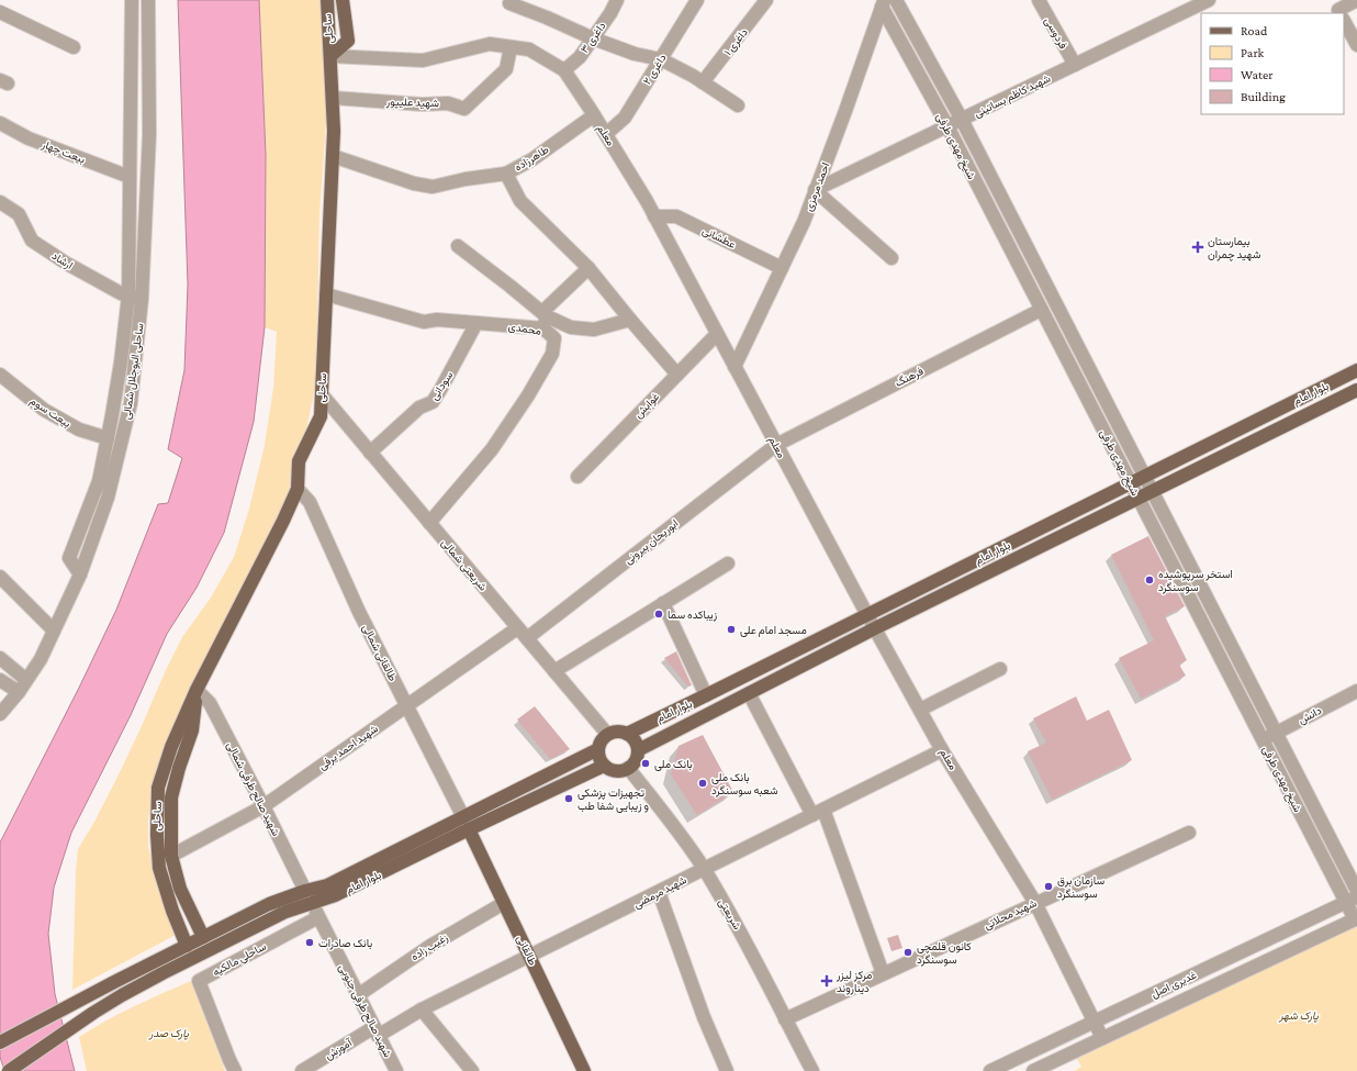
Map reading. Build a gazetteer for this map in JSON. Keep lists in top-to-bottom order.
{
  "streets": {
    "main road": ["ساحلی", "بلوار امام", "طالقانی"],
    "street": [
      "فردوسی",
      "داغری ۳",
      "داغری ۱",
      "داغری ۲",
      "شهید کاظم بساتینی",
      "شهید علیپور",
      "معلم",
      "شیخ مهدی طرفی",
      "بیعت چهار",
      "طاهرزاده",
      "احمد مرمزی",
      "عطشانی",
      "ارشاد",
      "محمدی",
      "ساحلی البوجلال شمالی",
      "فرهنگ",
      "سودانی",
      "غوابش",
      "بیعت سوم",
      "ابوریحان بیرونی",
      "شریعتی شمالی",
      "طالقانی شمالی",
      "دانش",
      "شهید احمد یرفی",
      "شهید صالح طرفی شمالی",
      "شهید مرمضی",
      "شریعتی",
      "شهید محلاتی",
      "زغیب زاده",
      "ساحلی مالکیه",
      "غدیری اصل",
      "شهید صالح طرفی جنوبی",
      "آموزش"
    ]
  },
  "crossings": [
    ["ساحلی", "شهید علیپور"],
    ["ساحلی", "معلم"],
    ["ساحلی", "محمدی"],
    ["ساحلی", "بلوار امام"],
    ["ساحلی", "شریعتی شمالی"],
    ["ساحلی", "طالقانی شمالی"],
    ["ساحلی", "شهید احمد یرفی"],
    ["ساحلی", "شهید صالح طرفی شمالی"],
    ["فردوسی", "شهید کاظم بساتینی"],
    ["داغری ۳", "معلم"],
    ["داغری ۲", "معلم"],
    ["شهید کاظم بساتینی", "شیخ مهدی طرفی"],
    ["شهید کاظم بساتینی", "احمد مرمزی"],
    ["شهید علیپور", "معلم"],
    ["معلم", "طاهرزاده"],
    ["معلم", "احمد مرمزی"],
    ["معلم", "عطشانی"],
    ["معلم", "فرهنگ"],
    ["معلم", "بلوار امام"],
    ["معلم", "غوابش"],
    ["معلم", "ابوریحان بیرونی"],
    ["معلم", "شهید مرمضی"],
    ["معلم", "شهید محلاتی"],
    ["معلم", "غدیری اصل"],
    ["شیخ مهدی طرفی", "احمد مرمزی"],
    ["شیخ مهدی طرفی", "فرهنگ"],
    ["شیخ مهدی طرفی", "بلوار امام"],
    ["شیخ مهدی طرفی", "دانش"],
    ["شیخ مهدی طرفی", "غدیری اصل"],
    ["بیعت چهار", "ساحلی البوجلال شمالی"],
    ["طاهرزاده", "غوابش"],
    ["احمد مرمزی", "عطشانی"],
    ["ارشاد", "ساحلی البوجلال شمالی"],
    ["محمدی", "سودانی"],
    ["محمدی", "شریعتی شمالی"],
    ["ساحلی البوجلال شمالی", "بیعت سوم"],
    ["فرهنگ", "ابوریحان بیرونی"],
    ["سودانی", "شریعتی شمالی"],
    ["بلوار امام", "شریعتی شمالی"],
    ["بلوار امام", "طالقانی شمالی"],
    ["بلوار امام", "شهید صالح طرفی شمالی"],
    ["بلوار امام", "شریعتی"],
    ["بلوار امام", "طالقانی"],
    ["بلوار امام", "شهید صالح طرفی جنوبی"],
    ["ابوریحان بیرونی", "شریعتی شمالی"],
    ["شریعتی شمالی", "شهید احمد یرفی"],
    ["شریعتی شمالی", "شریعتی"],
    ["طالقانی شمالی", "شهید احمد یرفی"],
    ["شهید احمد یرفی", "شهید صالح طرفی شمالی"],
    ["شهید مرمضی", "شریعتی"],
    ["شهید مرمضی", "طالقانی"],
    ["شهید مرمضی", "شهید صالح طرفی جنوبی"],
    ["شهید مرمضی", "آموزش"],
    ["شریعتی", "شهید محلاتی"],
    ["زغیب زاده", "طالقانی"],
    ["زغیب زاده", "شهید صالح طرفی جنوبی"],
    ["ساحلی مالکیه", "شهید صالح طرفی جنوبی"],
    ["شهید صالح طرفی جنوبی", "آموزش"]
  ],
  "parks": ["پارک شهر", "پارک صدر"],
  "places": {
    "health": ["بیمارستان شهید چمران", "مرکز لیزر دیناروند"],
    "other": [
      "استخر سرپوشیده سوسنگرد",
      "زیباکده سما",
      "مسجد امام علی",
      "بانک ملی",
      "بانک ملی شعبه سوسنگرد",
      "تجهیزات پزشکی و زیبایی شفا طب",
      "سازمان برق سوسنگرد",
      "بانک صادرات",
      "کانون قلمچی سوسنگرد"
    ]
  },
  "legend": [
    "Road",
    "Park",
    "Water",
    "Building"
  ]
}
